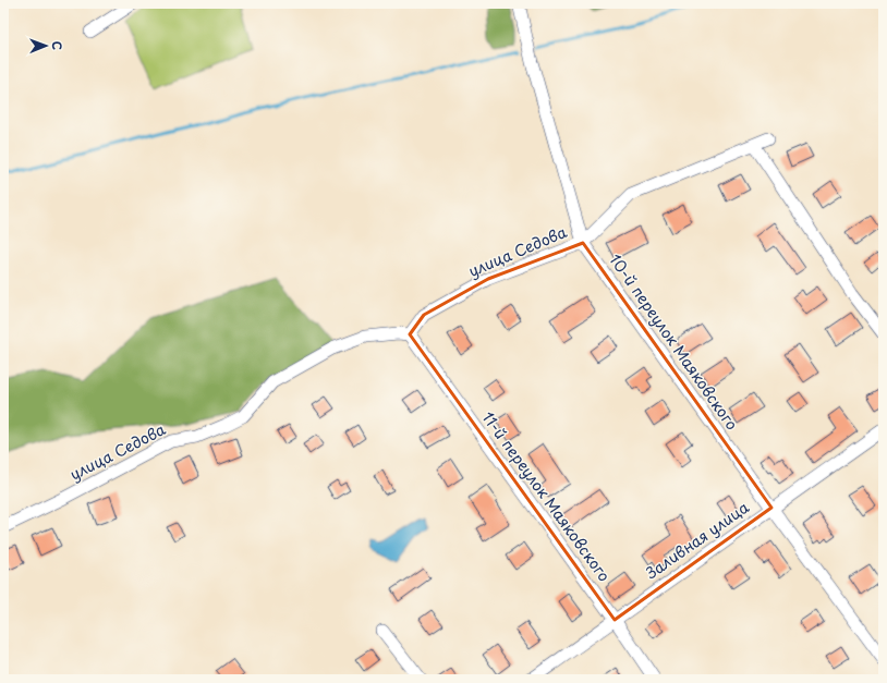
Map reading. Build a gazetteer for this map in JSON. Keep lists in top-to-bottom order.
{
  "streets": {
    "street": [
      "улица Седова",
      "10-й переулок Маяковского",
      "11-й переулок Маяковского",
      "Заливная улица"
    ]
  },
  "crossings": [
    ["улица Седова", "10-й переулок Маяковского"],
    ["улица Седова", "11-й переулок Маяковского"],
    ["10-й переулок Маяковского", "Заливная улица"],
    ["11-й переулок Маяковского", "Заливная улица"]
  ],
  "north": "right"
}
